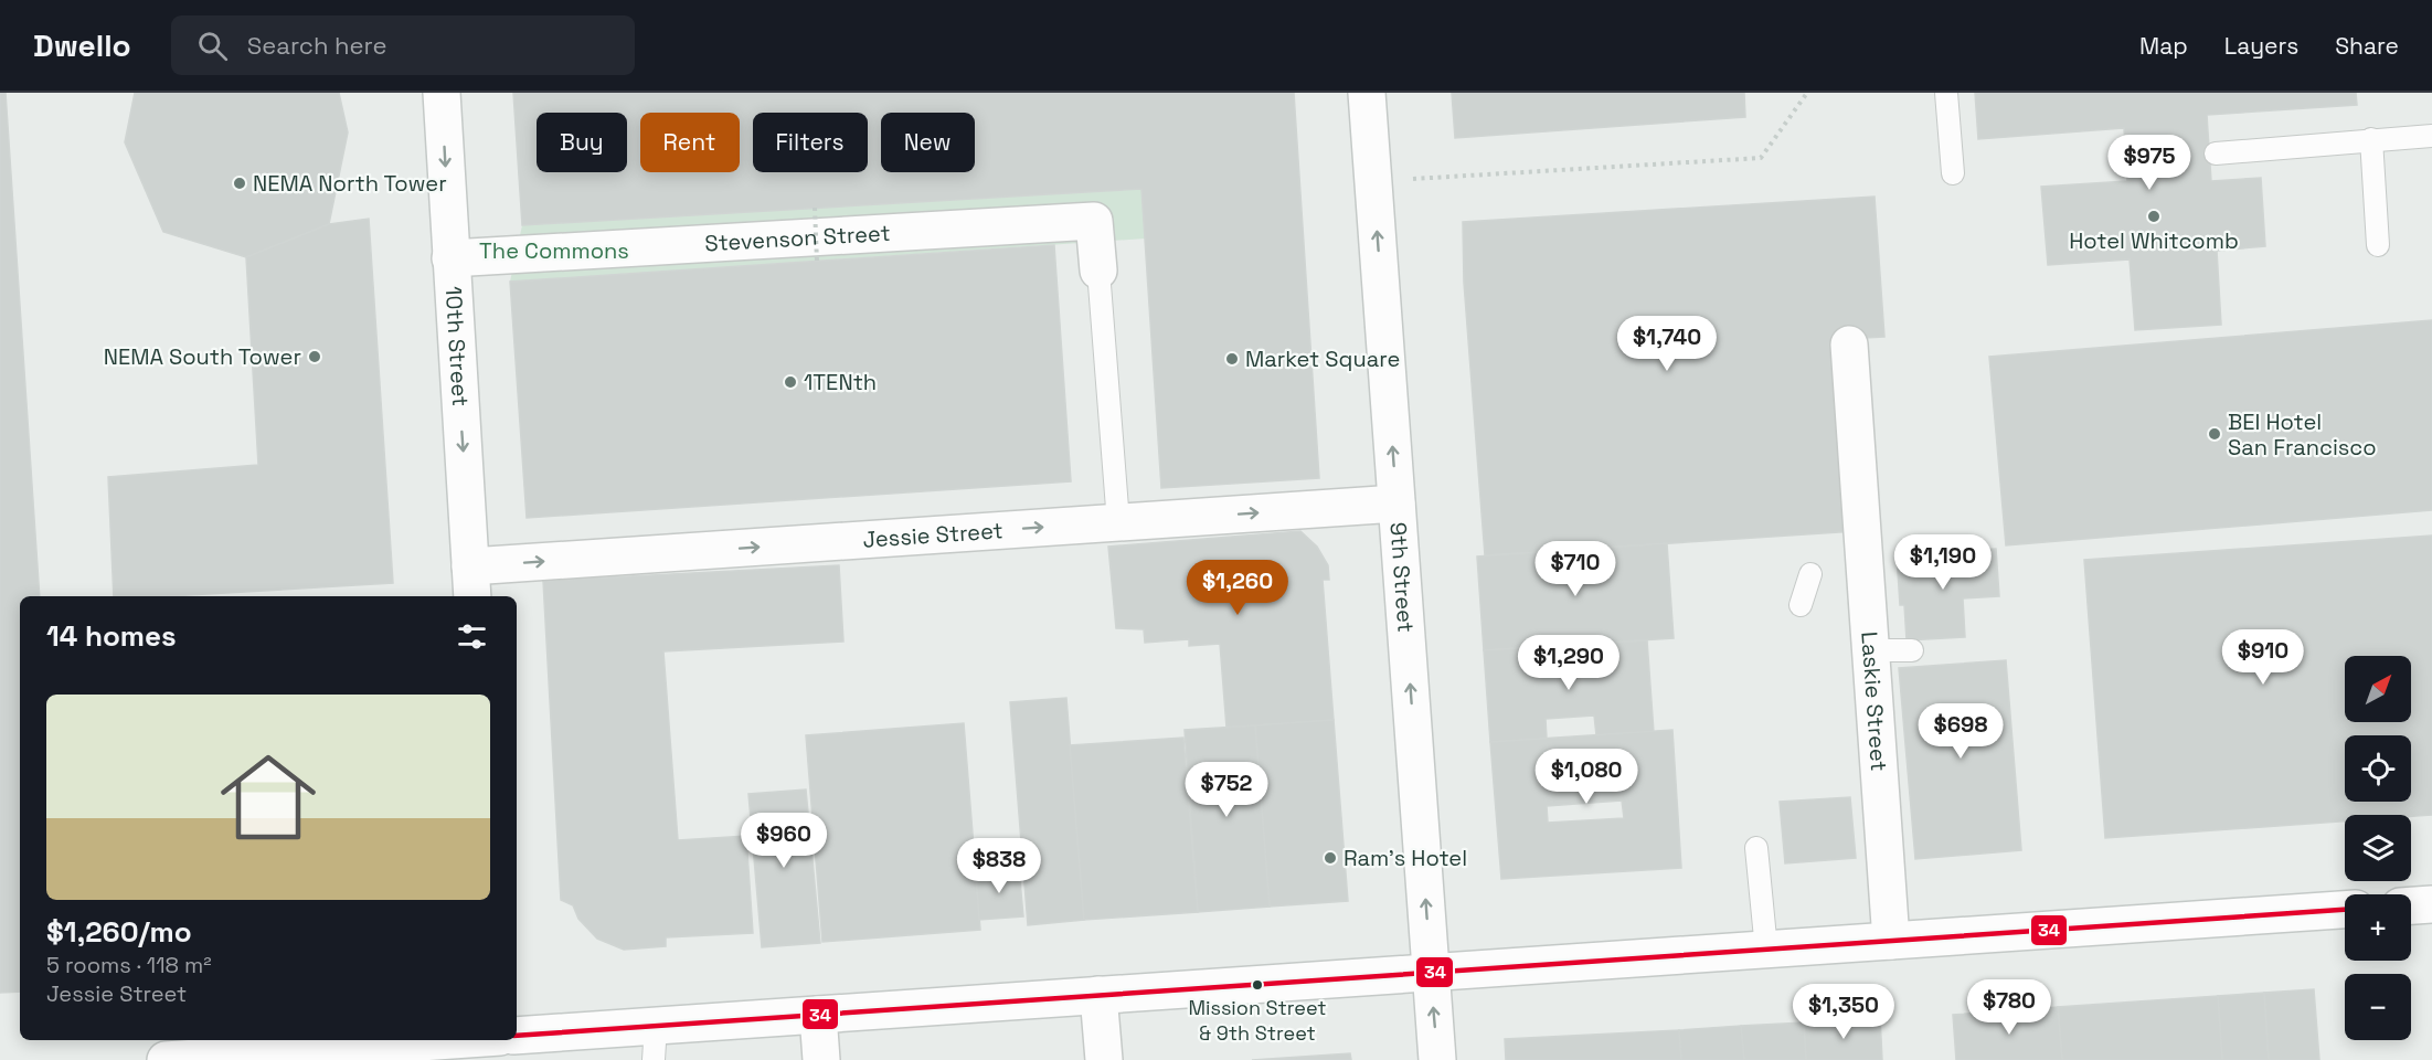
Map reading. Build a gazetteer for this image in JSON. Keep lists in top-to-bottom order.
{
  "streets": {
    "main road": [
      "Stevenson Street",
      "10th Street",
      "Jessie Street",
      "9th Street",
      "Laskie Street"
    ]
  },
  "crossings": [
    ["Stevenson Street", "10th Street"],
    ["10th Street", "Jessie Street"],
    ["Jessie Street", "9th Street"]
  ],
  "one_way": ["10th Street", "Jessie Street", "9th Street"],
  "parks": ["The Commons"],
  "places": [
    "NEMA North Tower",
    "Hotel Whitcomb",
    "NEMA South Tower",
    "Market Square",
    "1TENth",
    "BEI Hotel San Francisco",
    "Ram’s Hotel",
    "Mission Street & 9th Street"
  ],
  "lines": ["transit line 34"],
  "north": "top right",
  "page": {
    "header": "Dwello",
    "search": "Search here",
    "nav": ["Map", "Layers", "Share"],
    "chip": [
      "Buy",
      "Rent",
      "Filters",
      "New"
    ],
    "price": [
      "$975",
      "$1,740",
      "$1,190",
      "$710",
      "$1,260",
      "$910",
      "$1,290",
      "$698",
      "$1,080",
      "$752",
      "$960",
      "$838",
      "$780",
      "$1,350"
    ],
    "heading": "14 homes",
    "map_buttons": ["+", "−"],
    "list": [
      {
        "name": "$1,260/mo",
        "note": "5 rooms · 118 m² · Jessie Street"
      }
    ]
  }
}
